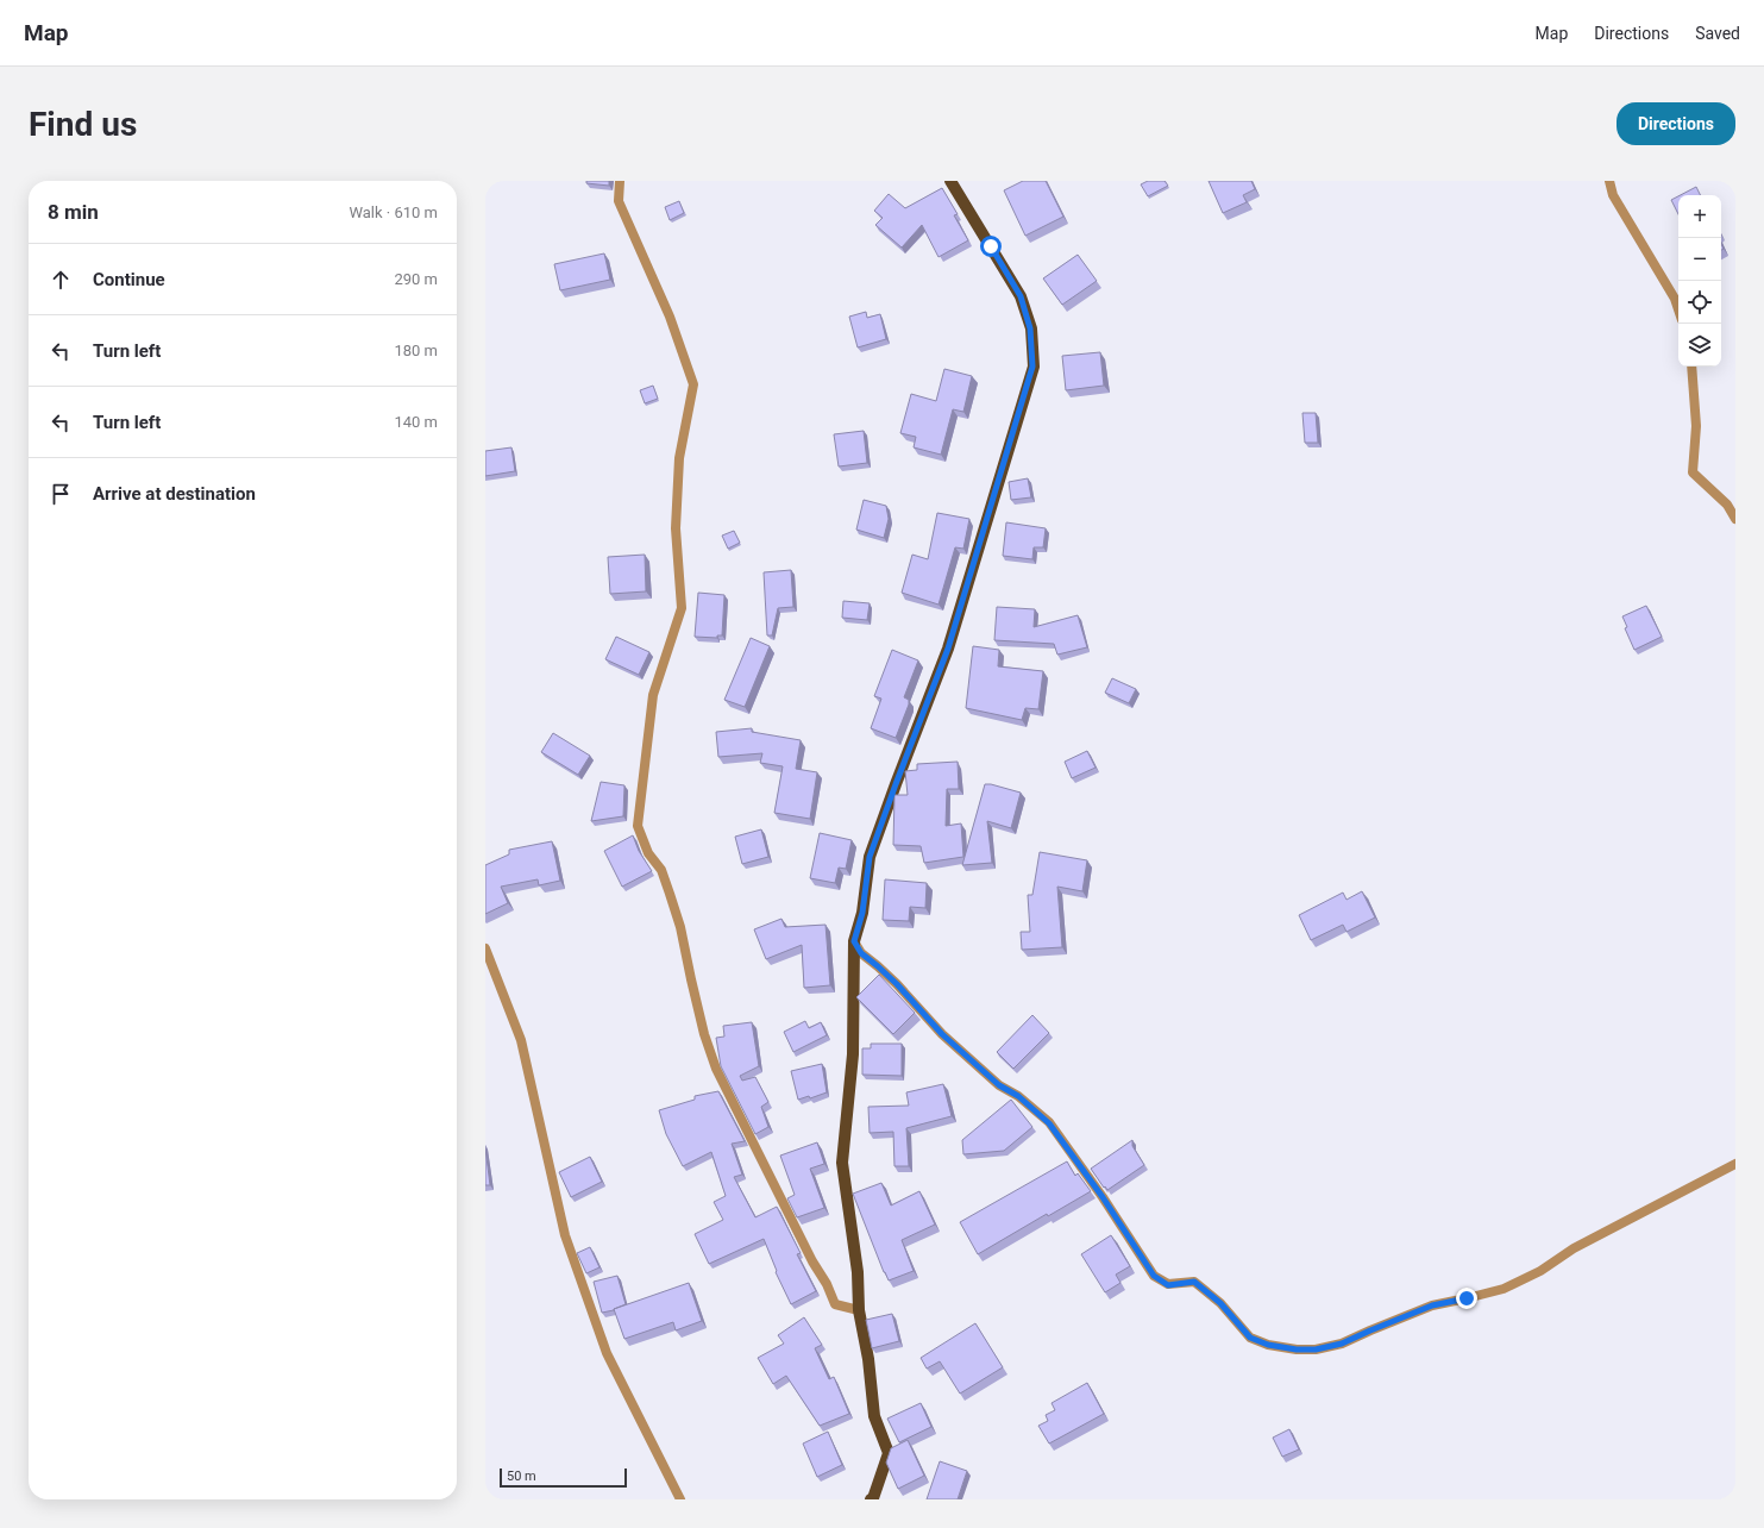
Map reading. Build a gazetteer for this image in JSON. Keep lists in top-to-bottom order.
{
  "scale_bar": "50 m",
  "page": {
    "header": "Map",
    "nav": ["Map", "Directions", "Saved"],
    "buttons": "Directions",
    "title": "Find us",
    "heading": ["8 min", "Walk · 610 m"],
    "map_buttons": ["+", "−"],
    "list": [
      ["Continue", "290 m"],
      ["Turn left", "180 m"],
      ["Turn left", "140 m"],
      "Arrive at destination"
    ],
    "scale": "50 m"
  }
}
